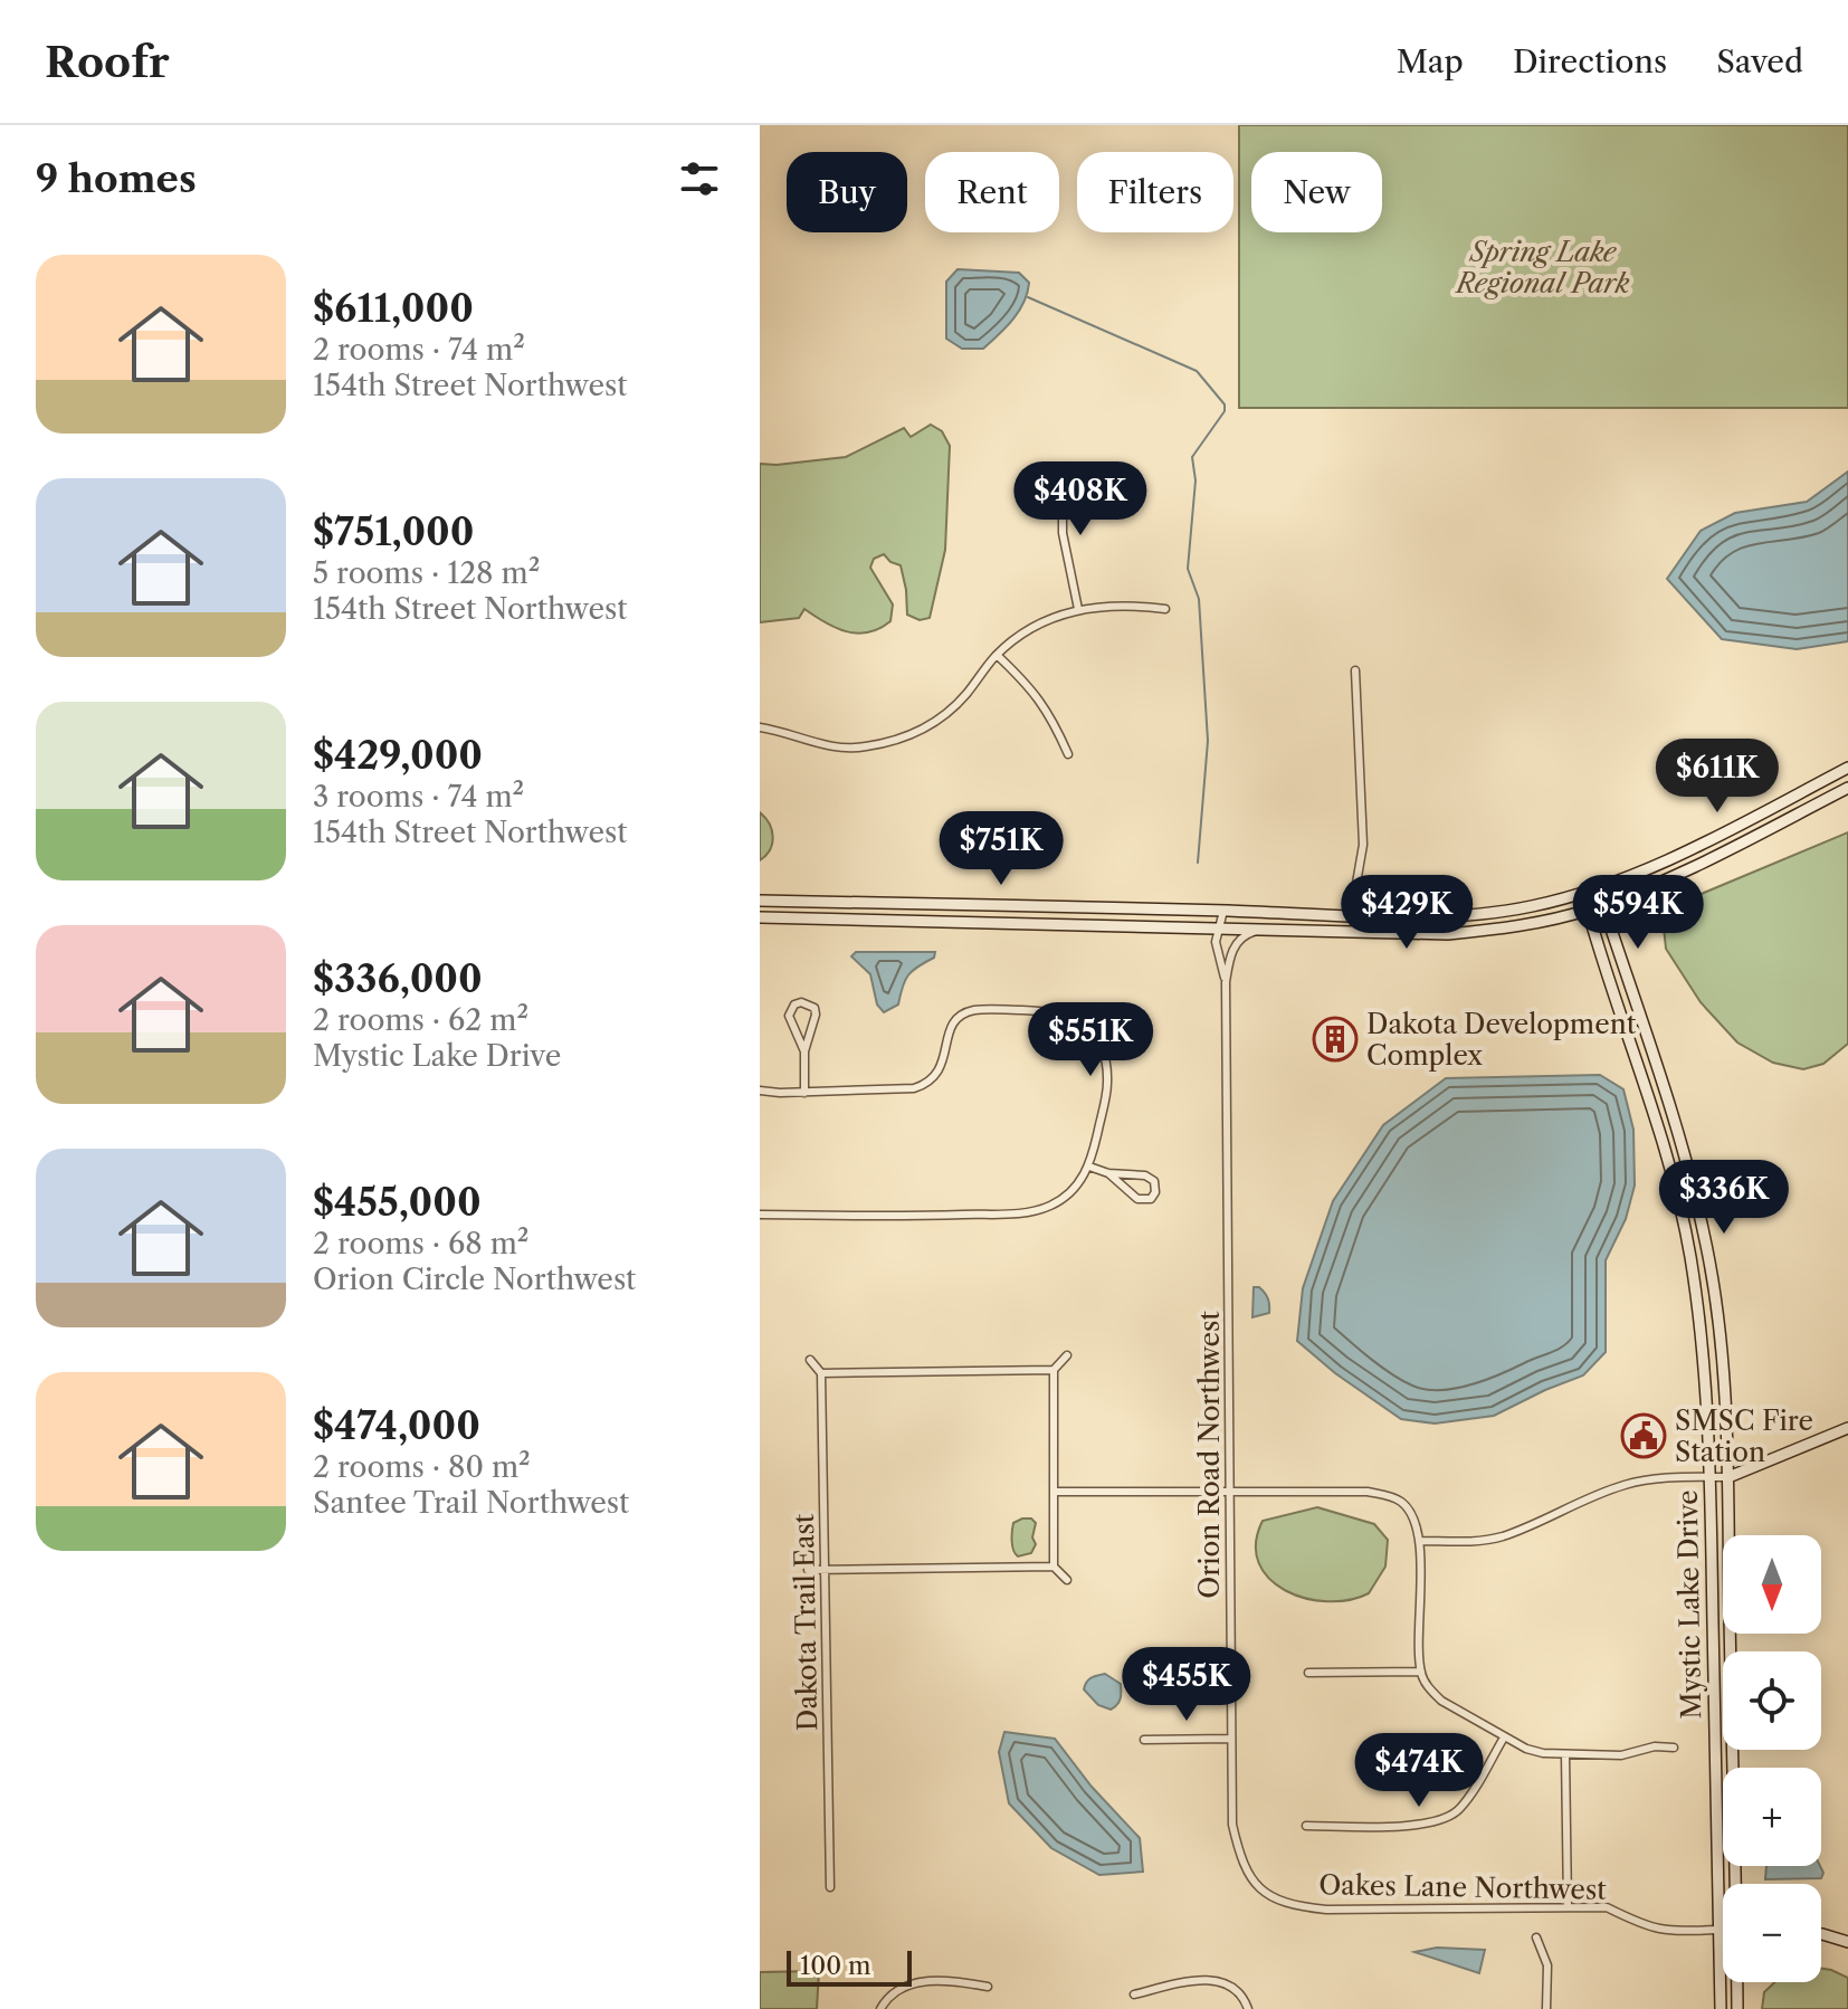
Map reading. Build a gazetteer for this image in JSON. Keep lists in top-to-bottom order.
{
  "streets": {
    "street": [
      "Orion Road Northwest",
      "Mystic Lake Drive",
      "Dakota Trail East",
      "Oakes Lane Northwest"
    ]
  },
  "crossings": [
    ["Orion Road Northwest", "Oakes Lane Northwest"],
    ["Mystic Lake Drive", "Oakes Lane Northwest"]
  ],
  "parks": ["Spring Lake Regional Park"],
  "places": {
    "building": ["Dakota Development Complex"],
    "public building": ["SMSC Fire Station"]
  },
  "scale_bar": "100 m",
  "north": "bottom",
  "page": {
    "header": "Roofr",
    "nav": ["Map", "Directions", "Saved"],
    "heading": "9 homes",
    "chip": [
      "Buy",
      "Rent",
      "Filters",
      "New"
    ],
    "list": [
      {
        "name": "$611,000",
        "note": "2 rooms · 74 m² · 154th Street Northwest"
      },
      {
        "name": "$751,000",
        "note": "5 rooms · 128 m² · 154th Street Northwest"
      },
      {
        "name": "$429,000",
        "note": "3 rooms · 74 m² · 154th Street Northwest"
      },
      {
        "name": "$336,000",
        "note": "2 rooms · 62 m² · Mystic Lake Drive"
      },
      {
        "name": "$455,000",
        "note": "2 rooms · 68 m² · Orion Circle Northwest"
      },
      {
        "name": "$474,000",
        "note": "2 rooms · 80 m² · Santee Trail Northwest"
      }
    ],
    "price": [
      "$408K",
      "$611K",
      "$751K",
      "$429K",
      "$594K",
      "$551K",
      "$336K",
      "$455K",
      "$474K"
    ],
    "map_buttons": ["+", "−"],
    "scale": "100 m"
  }
}
